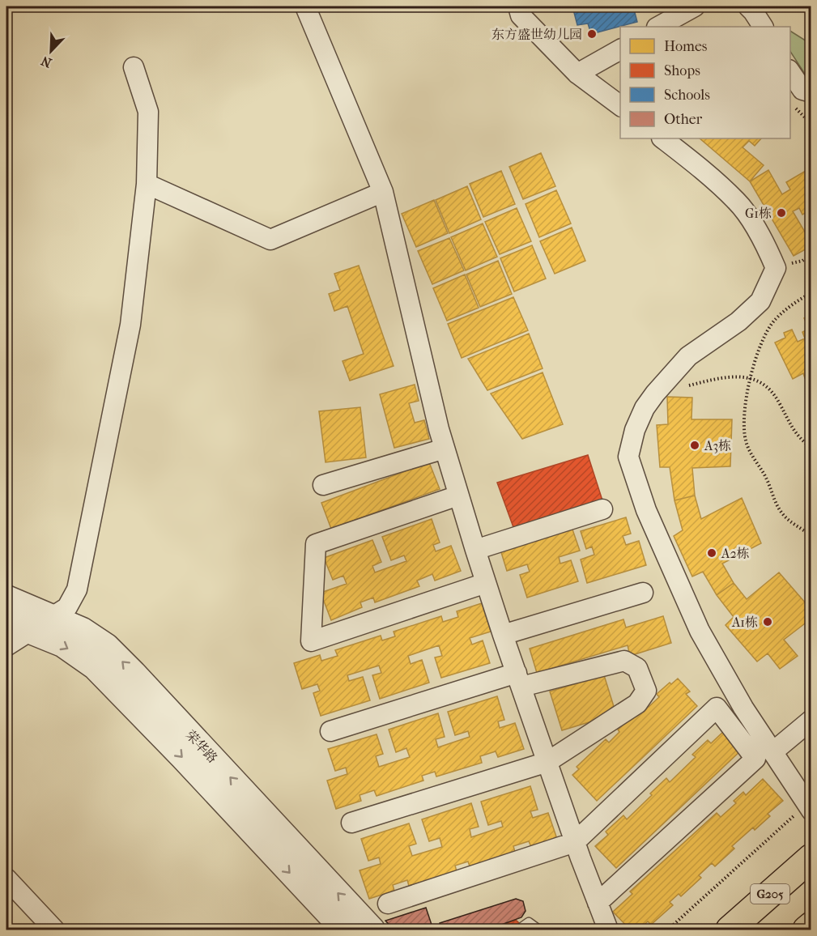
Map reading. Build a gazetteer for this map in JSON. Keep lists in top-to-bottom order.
{
  "streets": {
    "highway": ["G205"],
    "street": ["荣华路"]
  },
  "places": [
    "东方盛世幼儿园",
    "G1栋",
    "A3栋",
    "A2栋",
    "A1栋"
  ],
  "legend": [
    "Homes",
    "Shops",
    "Schools",
    "Other"
  ],
  "north": "bottom left"
}
